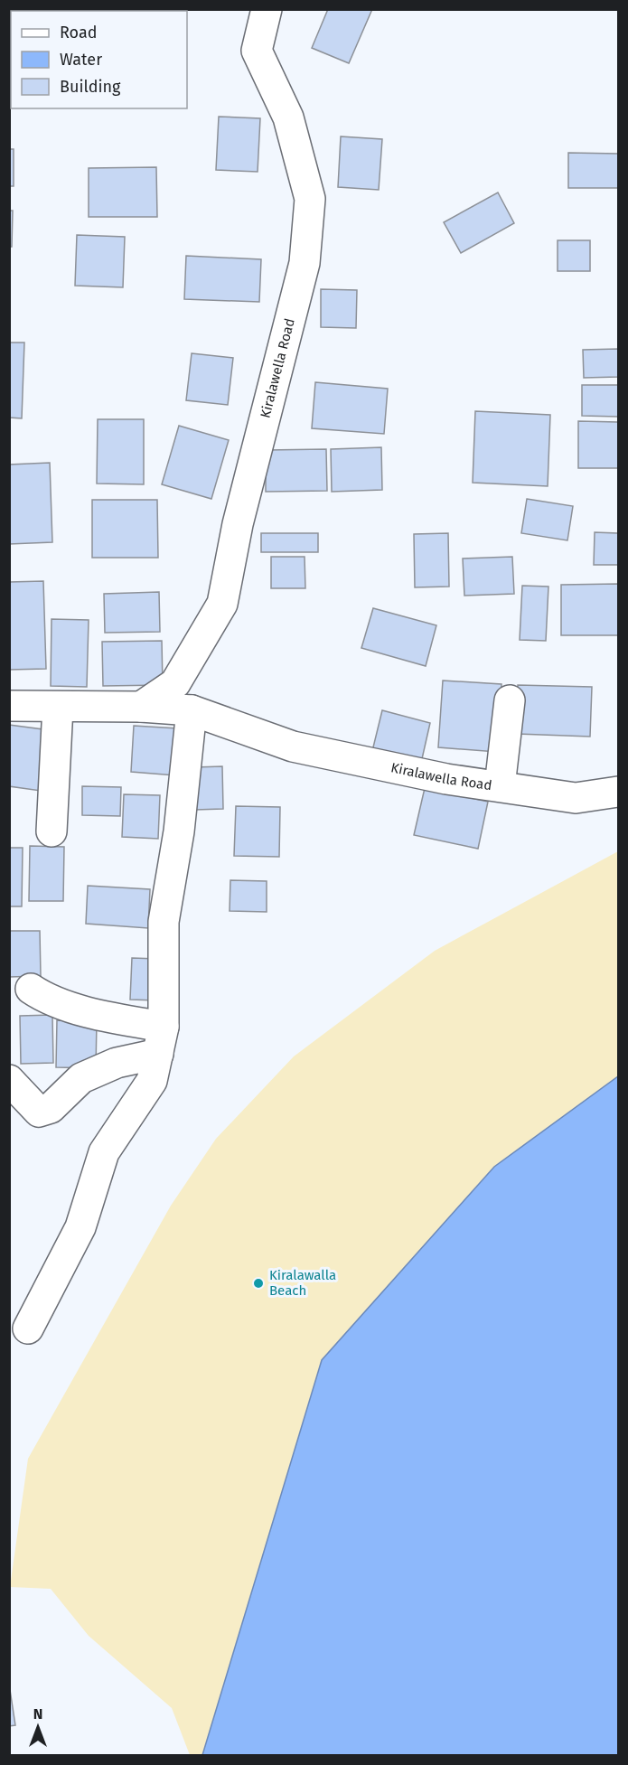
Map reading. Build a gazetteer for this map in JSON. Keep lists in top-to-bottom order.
{
  "streets": {
    "street": ["Kiralawella Road"]
  },
  "places": ["Kiralawalla Beach"],
  "legend": ["Road", "Water", "Building"],
  "north": "top"
}
